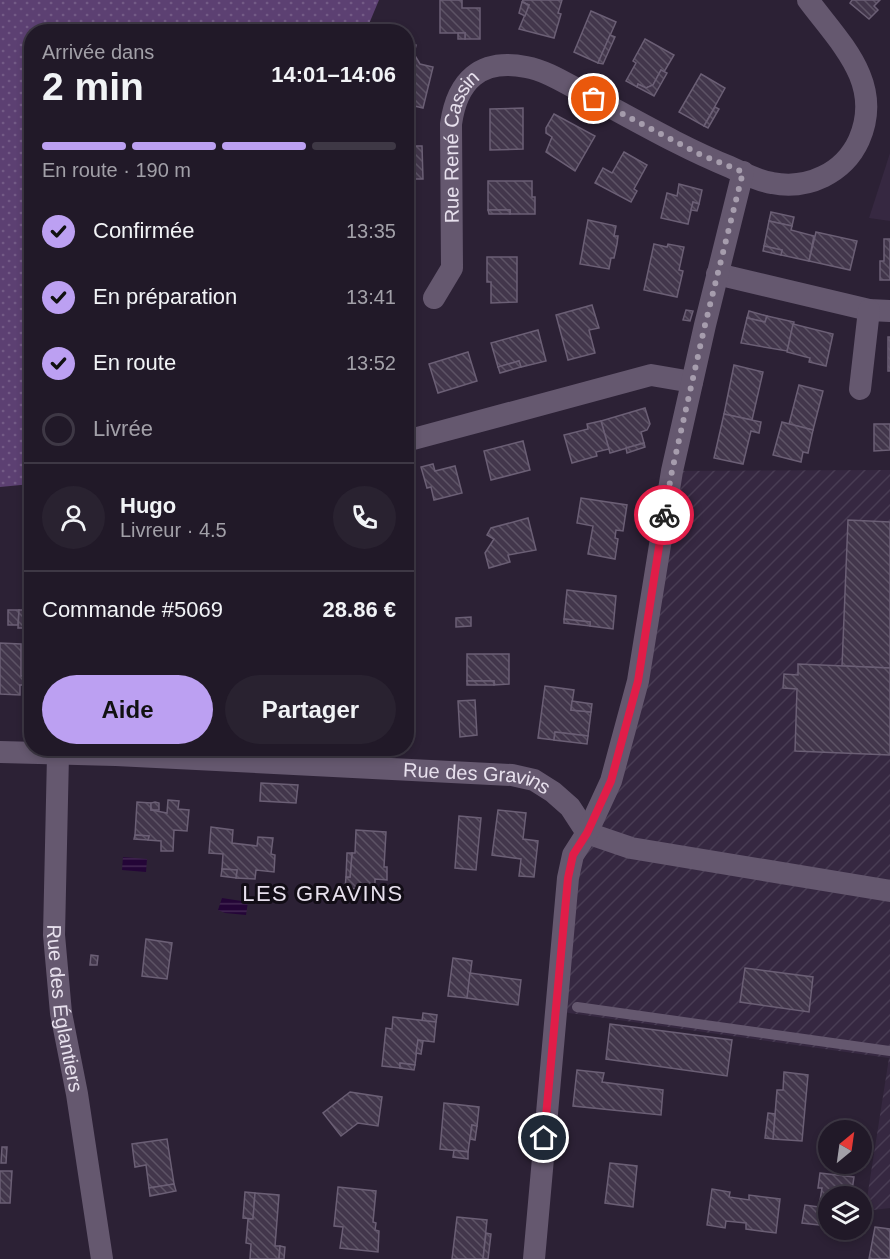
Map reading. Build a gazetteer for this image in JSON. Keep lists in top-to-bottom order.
{
  "streets": {
    "street": ["Rue René Cassin", "Rue des Gravins", "Rue des Églantiers"]
  },
  "districts": ["LES GRAVINS"],
  "north": "top right",
  "page": {
    "heading": ["2 min", "Arrivée dans", "14:01–14:06"],
    "panel": [
      "Hugo",
      "Livreur · 4.5",
      "Commande #5069",
      "28.86 €"
    ],
    "bar": "En route · 190 m",
    "list": [
      ["Confirmée", "13:35"],
      ["En préparation", "13:41"],
      ["En route", "13:52"],
      "Livrée"
    ],
    "buttons": ["Aide", "Partager"]
  }
}
